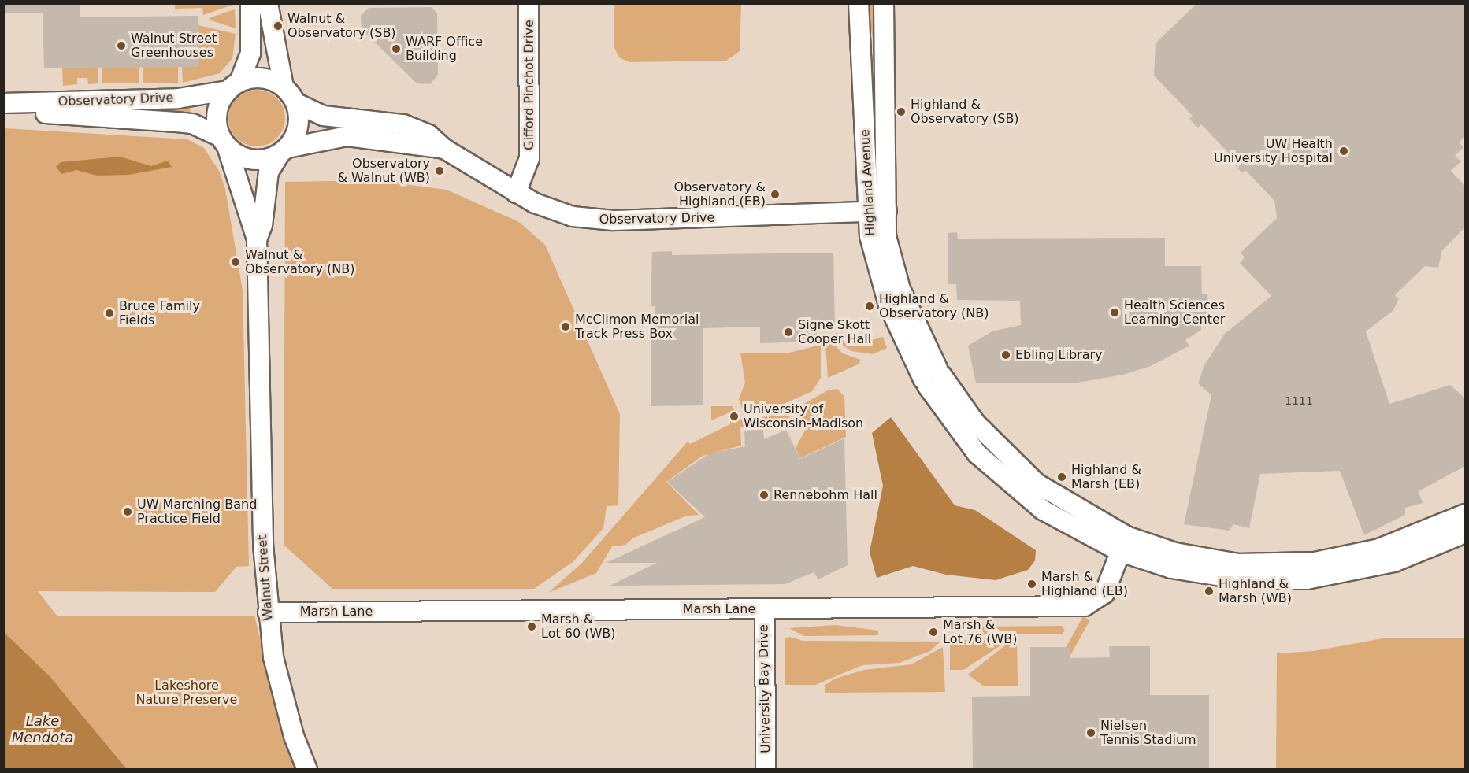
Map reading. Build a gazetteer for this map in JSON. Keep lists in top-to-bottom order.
{
  "streets": {
    "street": [
      "Gifford Pinchot Drive",
      "Observatory Drive",
      "Highland Avenue",
      "Walnut Street",
      "Marsh Lane",
      "University Bay Drive"
    ]
  },
  "crossings": [
    ["Gifford Pinchot Drive", "Observatory Drive"],
    ["Observatory Drive", "Highland Avenue"],
    ["Observatory Drive", "Walnut Street"],
    ["Highland Avenue", "Marsh Lane"],
    ["Walnut Street", "Marsh Lane"],
    ["Marsh Lane", "University Bay Drive"]
  ],
  "water": ["Lake Mendota"],
  "parks": ["Lakeshore Nature Preserve"],
  "places": [
    "Walnut & Observatory (SB)",
    "Walnut Street Greenhouses",
    "WARF Office Building",
    "Highland & Observatory (SB)",
    "UW Health University Hospital",
    "Observatory & Walnut (WB)",
    "Observatory & Highland (EB)",
    "Walnut & Observatory (NB)",
    "Highland & Observatory (NB)",
    "Health Sciences Learning Center",
    "Bruce Family Fields",
    "McClimon Memorial Track Press Box",
    "Signe Skott Cooper Hall",
    "Ebling Library",
    "University of Wisconsin-Madison",
    "Highland & Marsh (EB)",
    "Rennebohm Hall",
    "UW Marching Band Practice Field",
    "Marsh & Highland (EB)",
    "Highland & Marsh (WB)",
    "Marsh & Lot 60 (WB)",
    "Marsh & Lot 76 (WB)",
    "Nielsen Tennis Stadium"
  ],
  "house_numbers": ["1111"]
}
